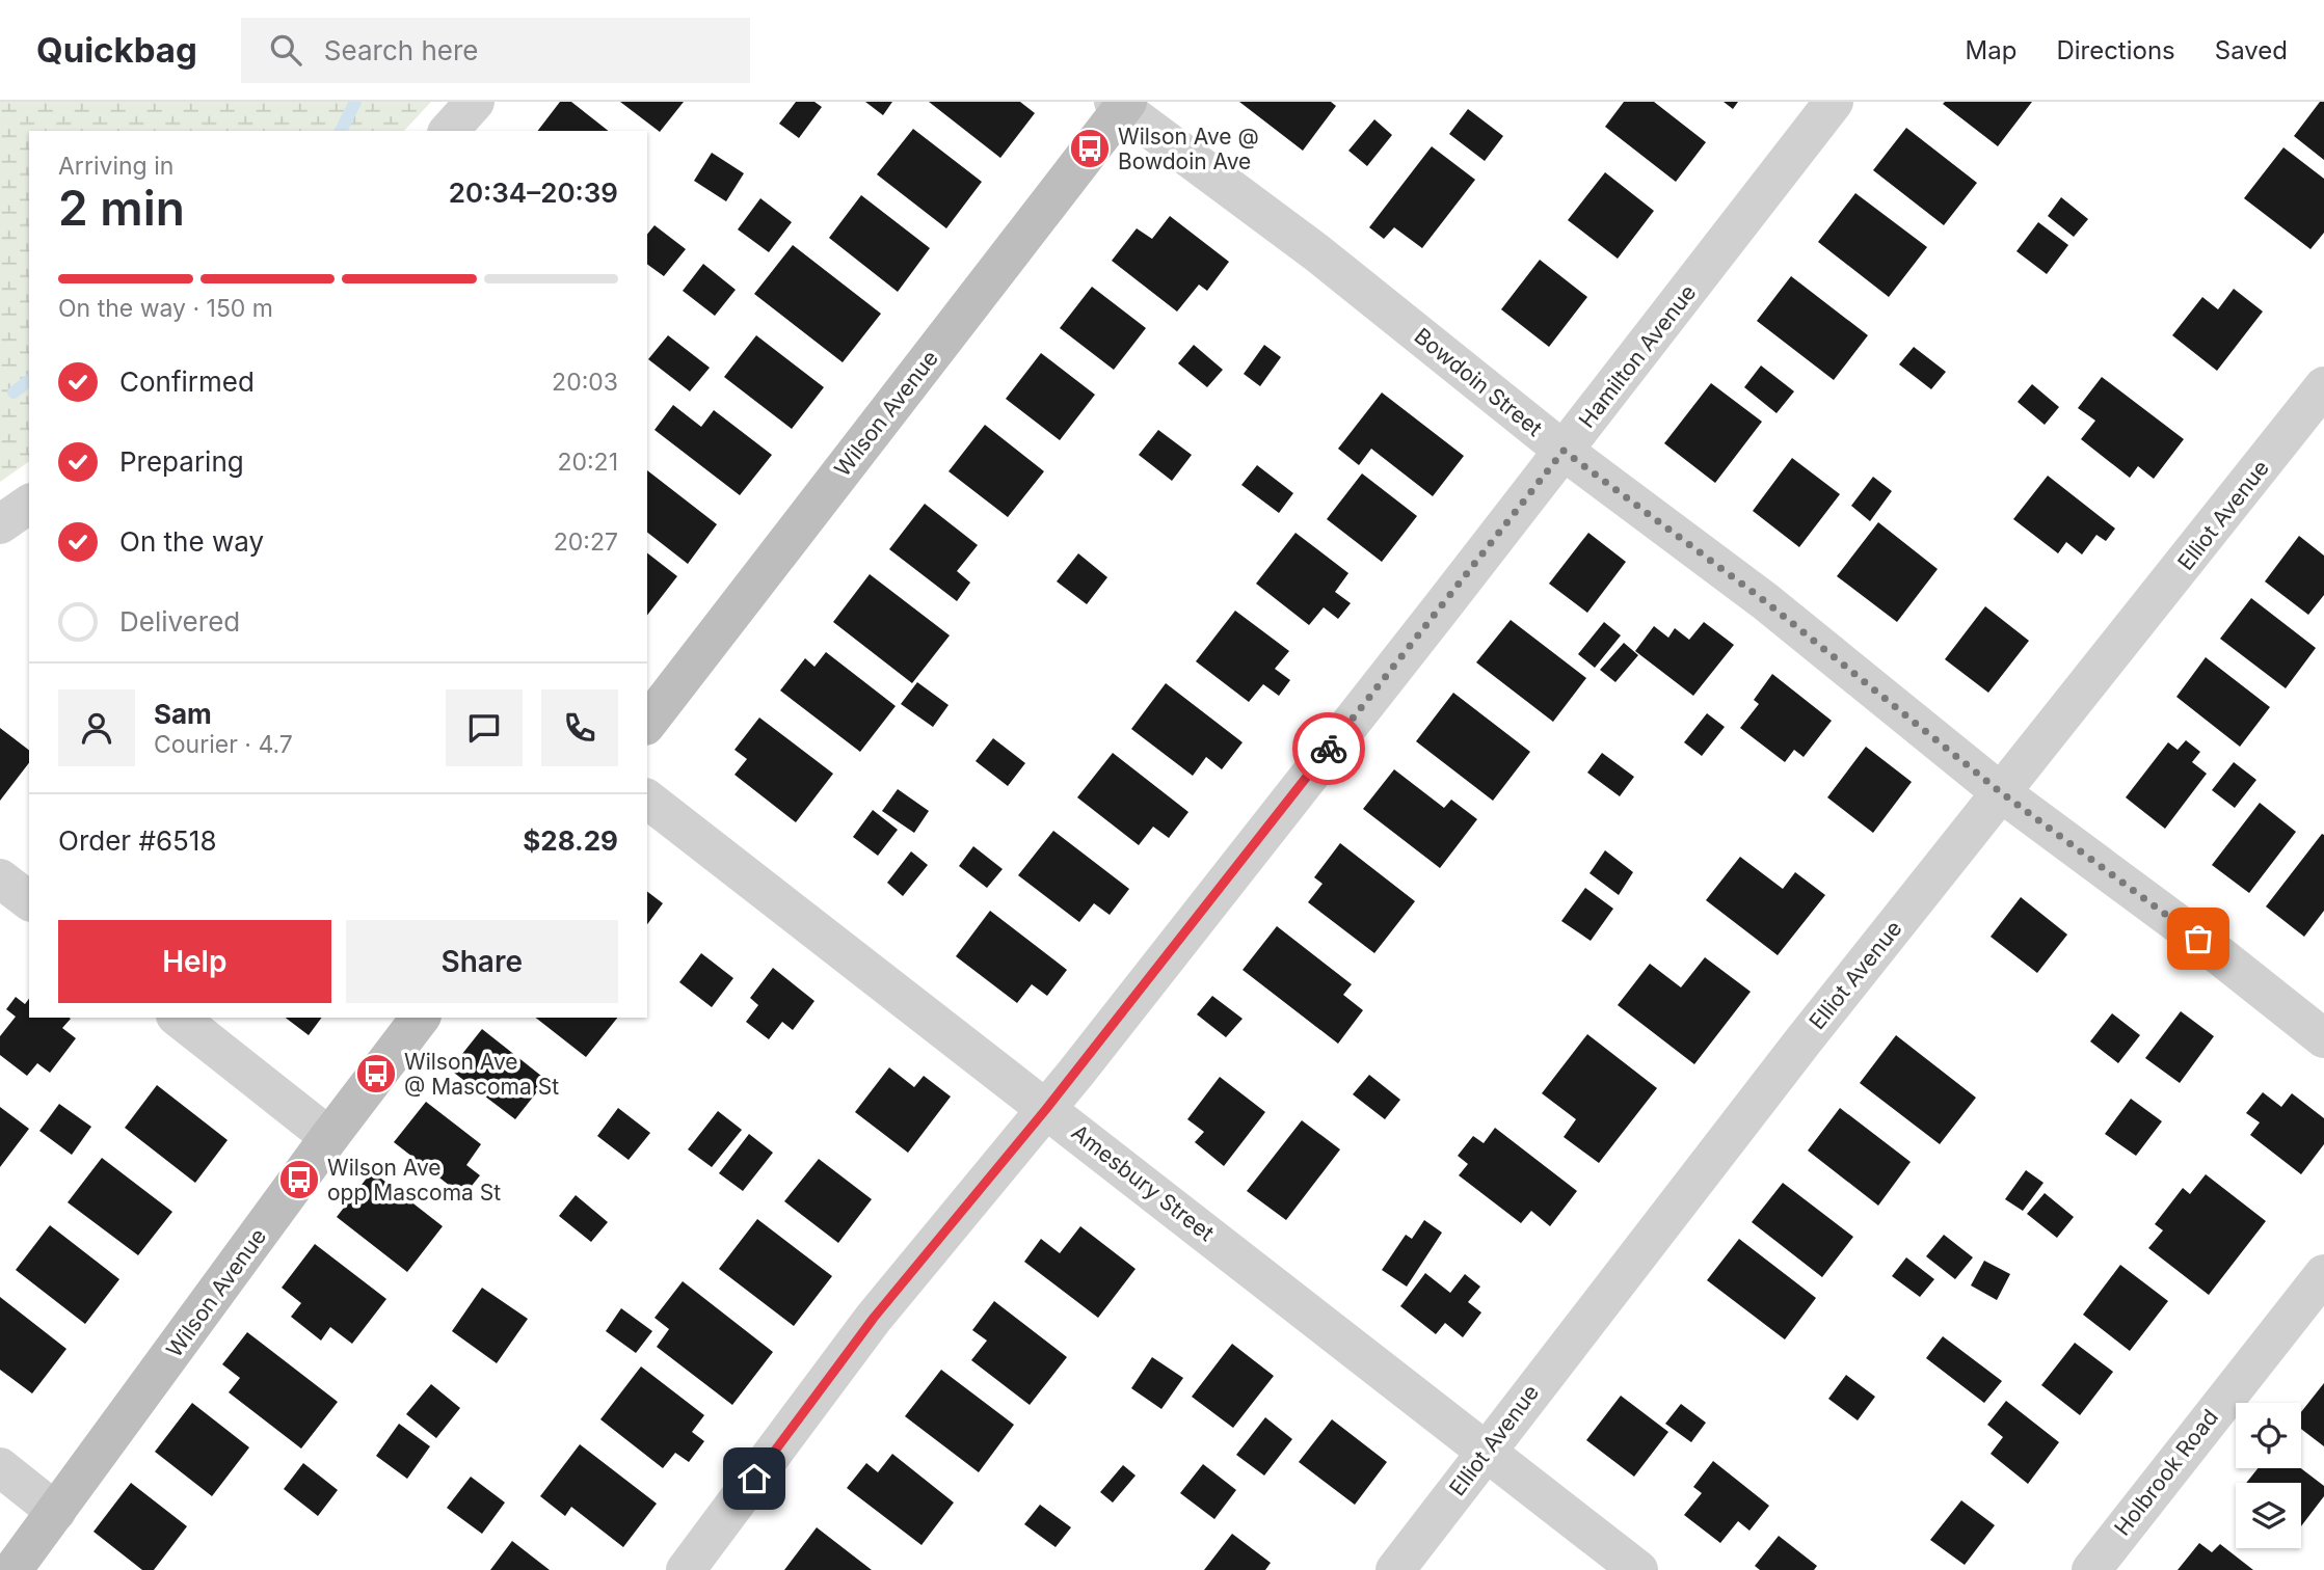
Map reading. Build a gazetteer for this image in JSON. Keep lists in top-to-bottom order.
{
  "streets": {
    "street": [
      "Hamilton Avenue",
      "Bowdoin Street",
      "Wilson Avenue",
      "Elliot Avenue",
      "Amesbury Street",
      "Holbrook Road"
    ]
  },
  "crossings": [
    ["Hamilton Avenue", "Bowdoin Street"],
    ["Hamilton Avenue", "Amesbury Street"],
    ["Bowdoin Street", "Wilson Avenue"],
    ["Bowdoin Street", "Elliot Avenue"],
    ["Elliot Avenue", "Amesbury Street"]
  ],
  "places": {
    "bus stop": ["Wilson Ave @ Bowdoin Ave", "Wilson Ave @ Mascoma St", "Wilson Ave opp Mascoma St"]
  },
  "page": {
    "header": "Quickbag",
    "search": "Search here",
    "nav": ["Map", "Directions", "Saved"],
    "heading": ["2 min", "Arriving in", "20:34–20:39"],
    "panel": [
      "Sam",
      "Courier · 4.7",
      "Order #6518",
      "$28.29"
    ],
    "bar": "On the way · 150 m",
    "list": [
      ["Confirmed", "20:03"],
      ["Preparing", "20:21"],
      ["On the way", "20:27"],
      "Delivered"
    ],
    "buttons": ["Help", "Share"]
  }
}
